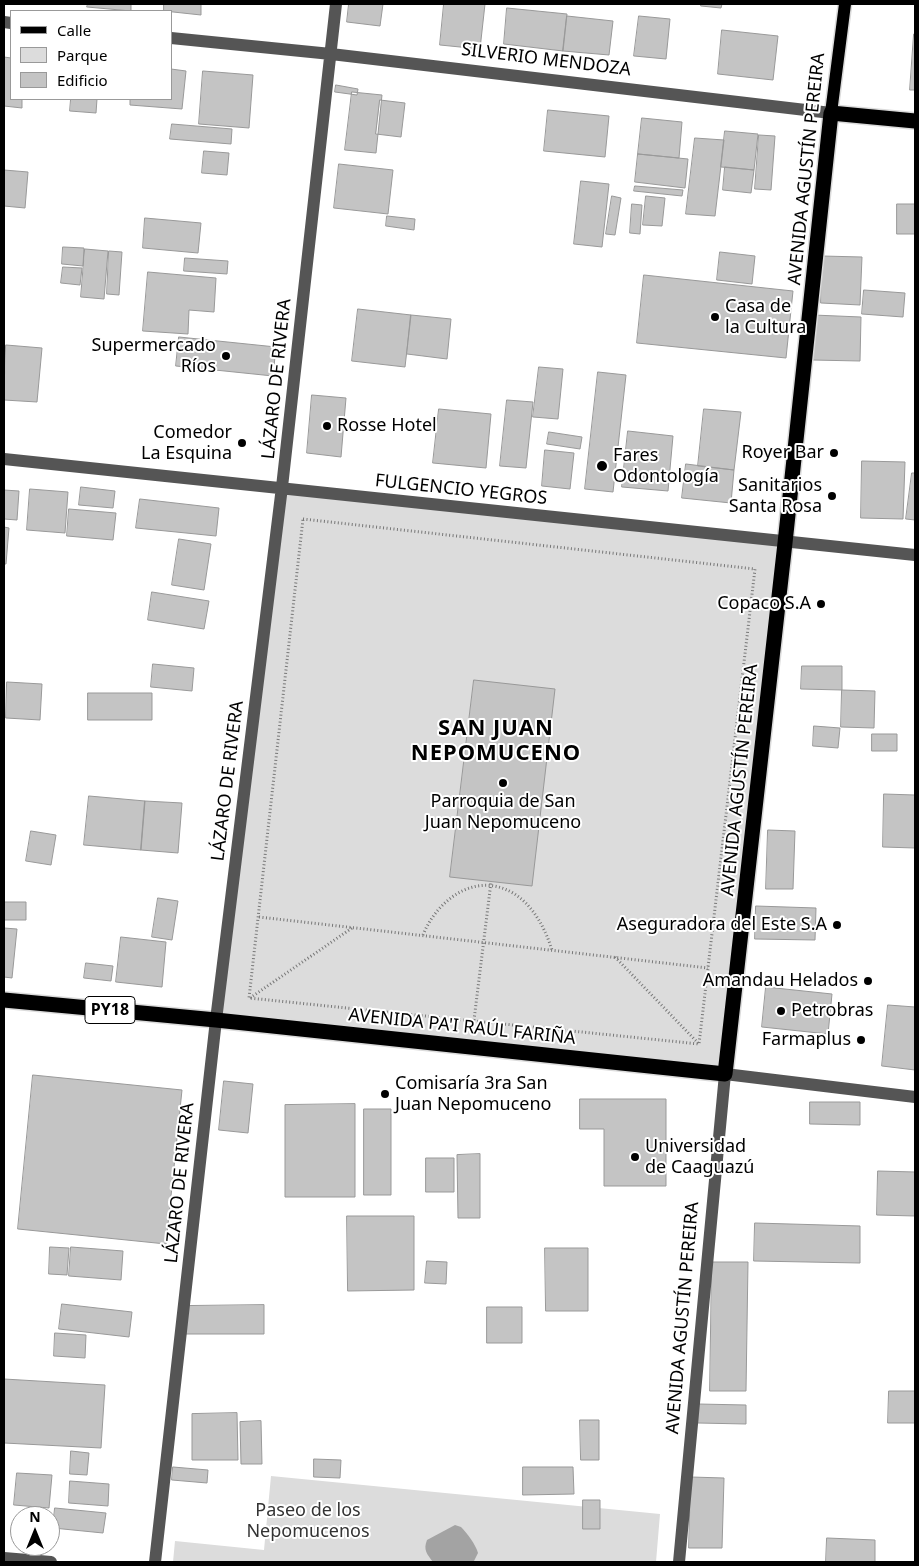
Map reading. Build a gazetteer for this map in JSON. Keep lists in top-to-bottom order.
{
  "streets": {
    "highway": [
      "SILVERIO MENDOZA",
      "AVENIDA AGUSTÍN PEREIRA",
      "PY18",
      "AVENIDA PA'I RAÚL FARIÑA"
    ],
    "street": ["LÁZARO DE RIVERA", "FULGENCIO YEGROS"]
  },
  "crossings": [
    ["SILVERIO MENDOZA", "AVENIDA AGUSTÍN PEREIRA"],
    ["SILVERIO MENDOZA", "LÁZARO DE RIVERA"],
    ["AVENIDA AGUSTÍN PEREIRA", "FULGENCIO YEGROS"],
    ["AVENIDA AGUSTÍN PEREIRA", "AVENIDA PA'I RAÚL FARIÑA"],
    ["LÁZARO DE RIVERA", "FULGENCIO YEGROS"],
    ["LÁZARO DE RIVERA", "AVENIDA PA'I RAÚL FARIÑA"]
  ],
  "districts": ["SAN JUAN NEPOMUCENO"],
  "parks": ["Paseo de los Nepomucenos"],
  "places": [
    "Casa de la Cultura",
    "Supermercado Ríos",
    "Rosse Hotel",
    "Comedor La Esquina",
    "Royer Bar",
    "Fares Odontología",
    "Sanitarios Santa Rosa",
    "Copaco S.A",
    "Parroquia de San Juan Nepomuceno",
    "Aseguradora del Este S.A",
    "Amandau Helados",
    "Petrobras",
    "Farmaplus",
    "Comisaría 3ra San Juan Nepomuceno",
    "Universidad de Caaguazú"
  ],
  "legend": ["Calle", "Parque", "Edificio"],
  "north": "top"
}
